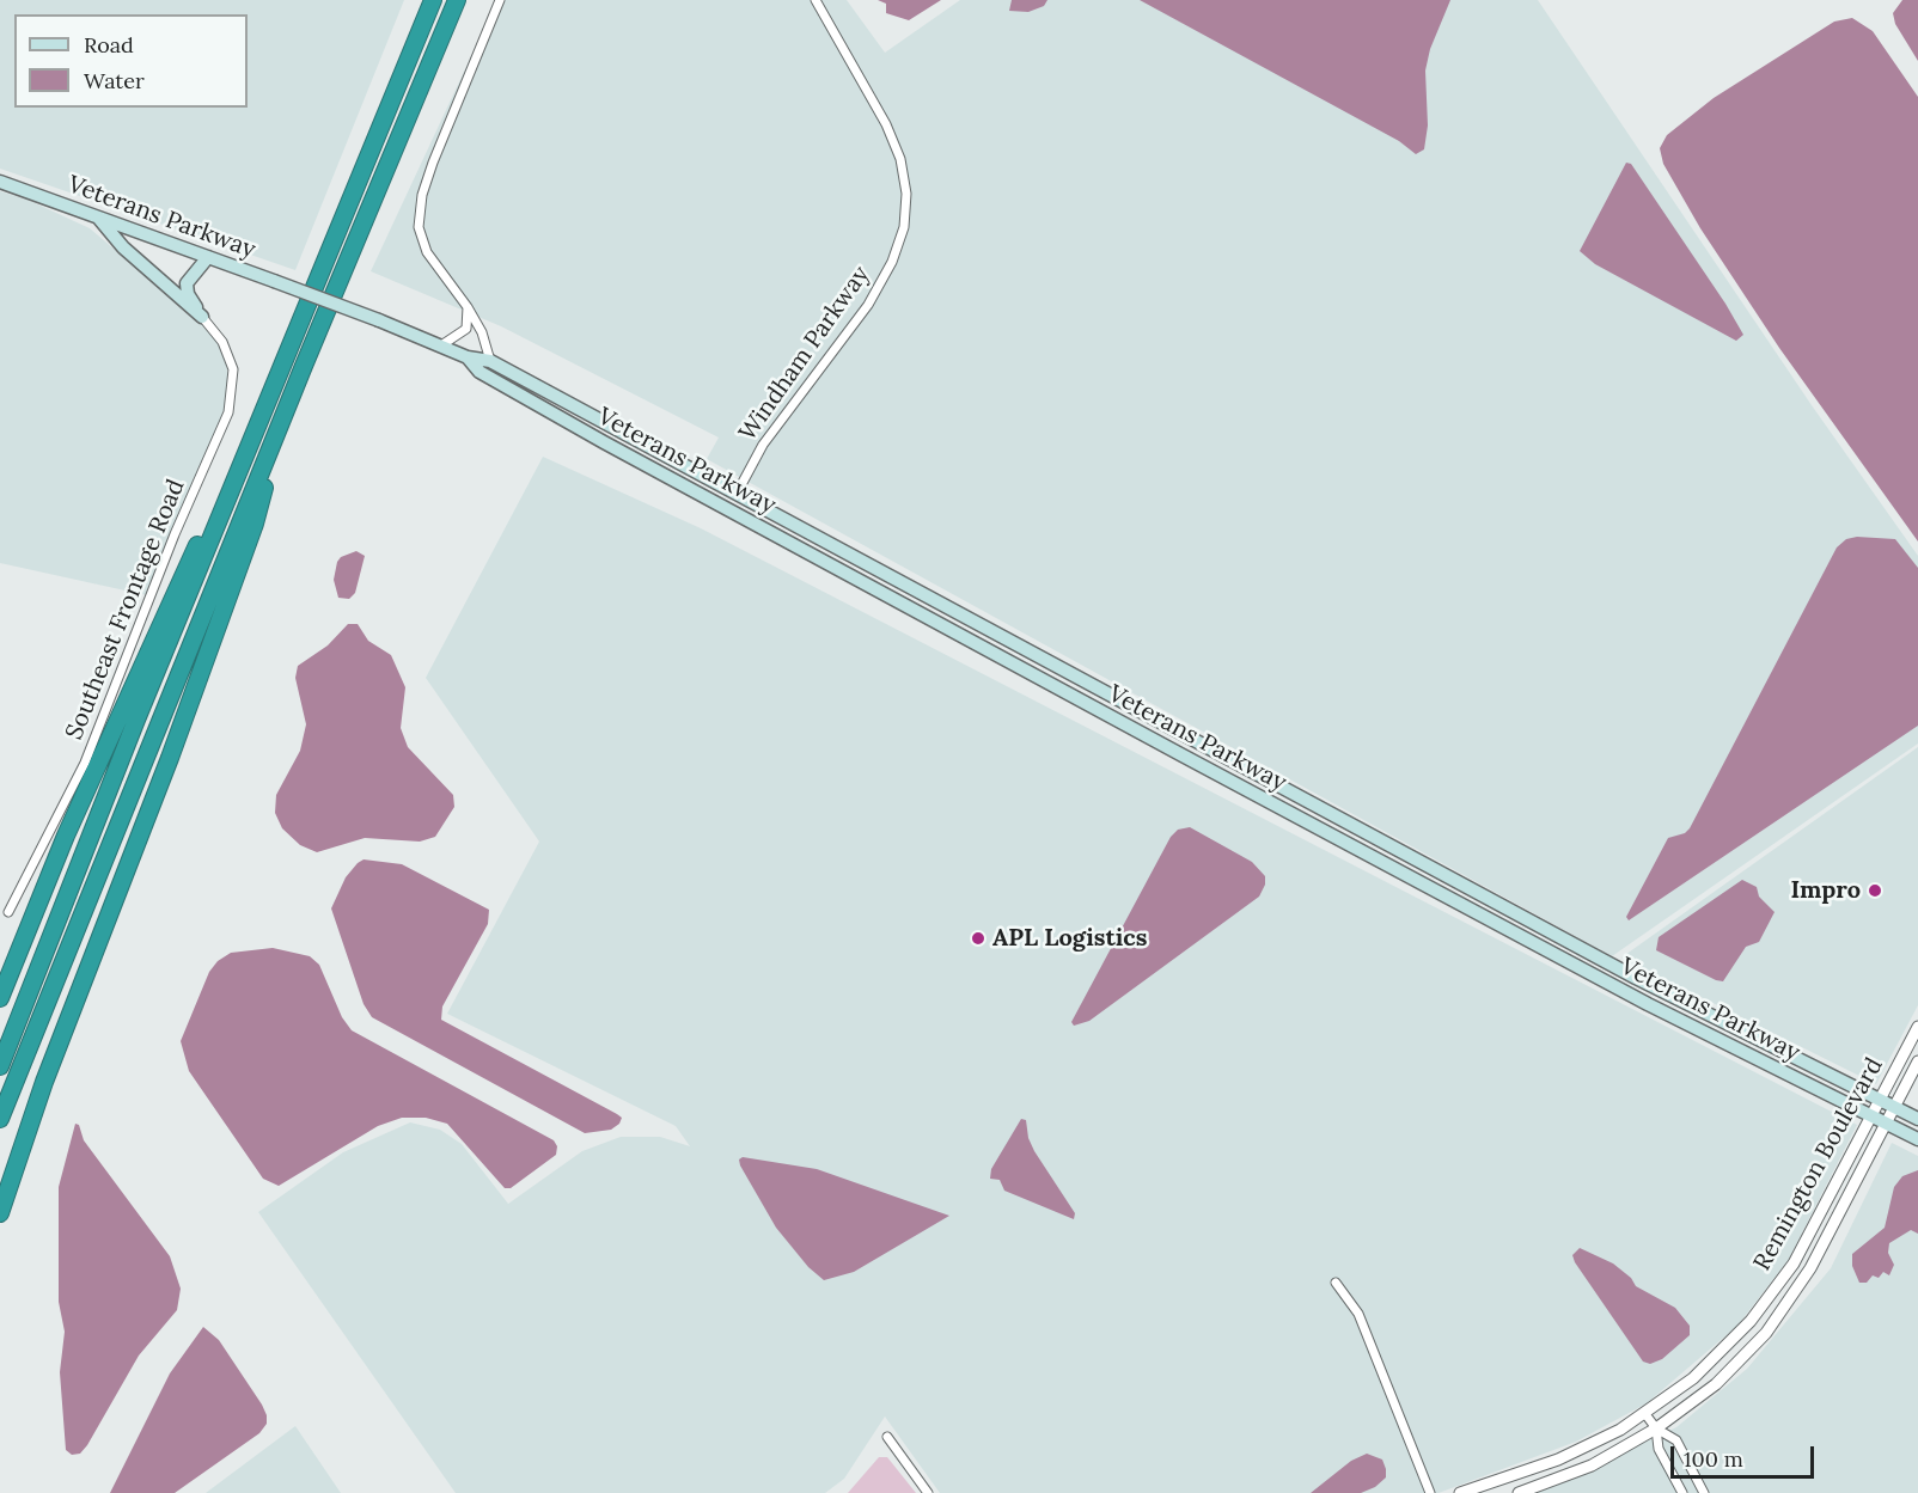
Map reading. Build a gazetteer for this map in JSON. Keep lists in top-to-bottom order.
{
  "streets": {
    "main road": ["Veterans Parkway"],
    "street": ["Windham Parkway", "Southeast Frontage Road", "Remington Boulevard"]
  },
  "crossings": [
    ["Veterans Parkway", "Windham Parkway"],
    ["Veterans Parkway", "Remington Boulevard"]
  ],
  "places": ["Impro", "APL Logistics"],
  "legend": ["Road", "Water"],
  "scale_bar": "100 m"
}
